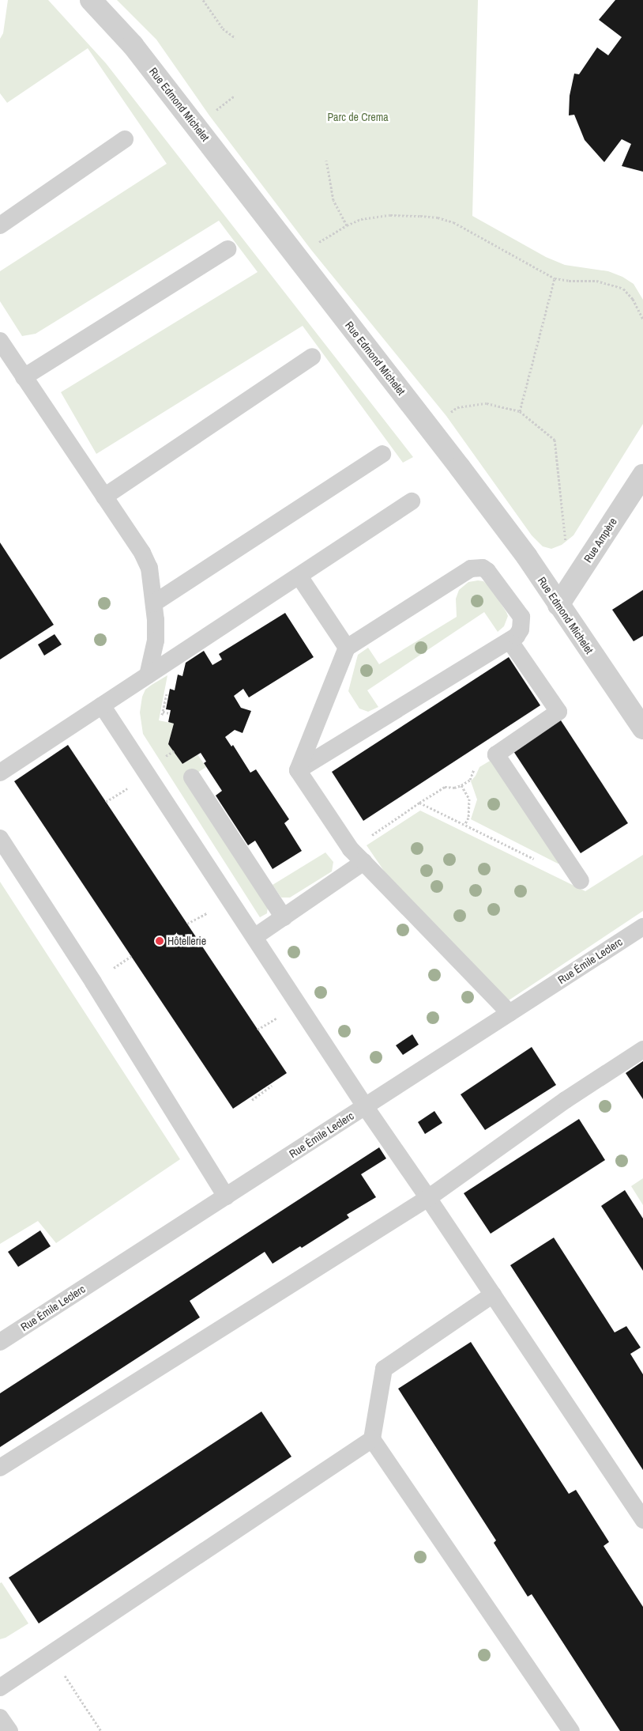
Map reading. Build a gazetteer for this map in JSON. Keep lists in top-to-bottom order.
{
  "streets": {
    "street": ["Rue Edmond Michelet", "Rue Ampère"],
    "lane": ["Rue Émile Leclerc"]
  },
  "crossings": [
    ["Rue Edmond Michelet", "Rue Ampère"]
  ],
  "parks": ["Parc de Crema"],
  "places": ["Hôtellerie"]
}
